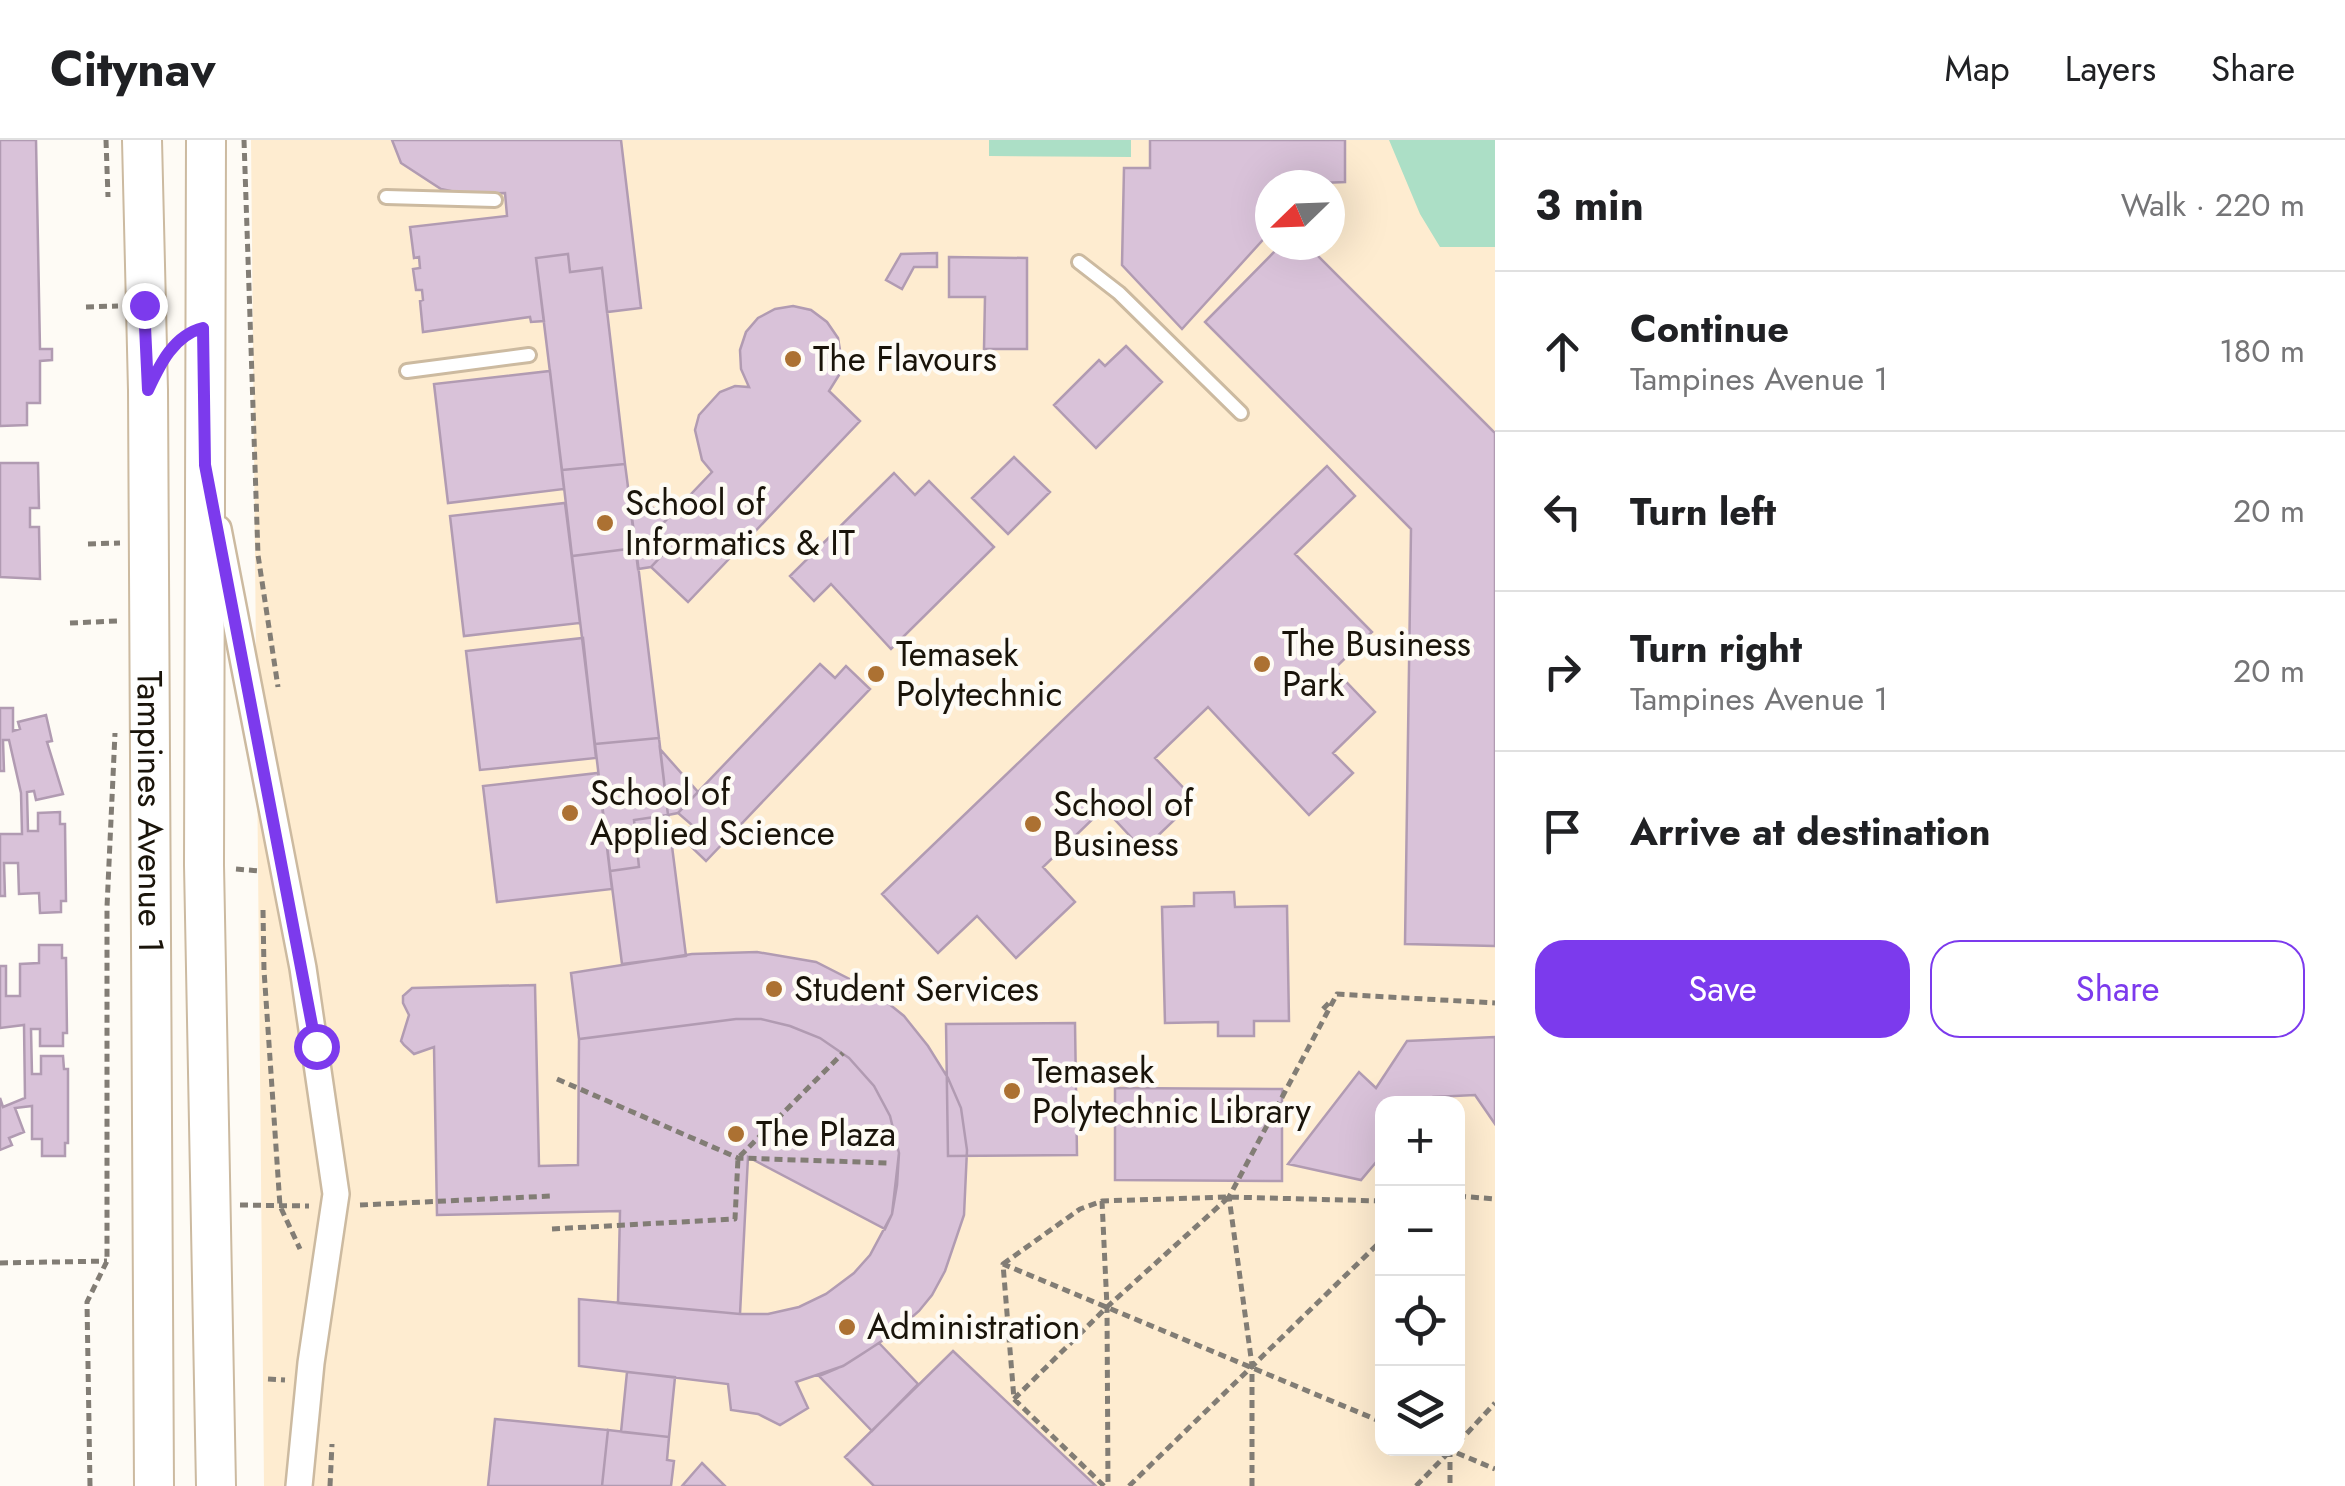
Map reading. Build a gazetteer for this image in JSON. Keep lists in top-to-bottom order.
{
  "streets": {
    "main road": ["Tampines Avenue 1"]
  },
  "places": [
    "The Flavours",
    "School of Informatics & IT",
    "The Business Park",
    "Temasek Polytechnic",
    "School of Applied Science",
    "School of Business",
    "Student Services",
    "Temasek Polytechnic Library",
    "The Plaza",
    "Administration"
  ],
  "north": "bottom left",
  "page": {
    "header": "Citynav",
    "nav": ["Map", "Layers", "Share"],
    "heading": ["3 min", "Walk · 220 m"],
    "list": [
      ["Continue", "Tampines Avenue 1", "180 m"],
      ["Turn left", "20 m"],
      ["Turn right", "Tampines Avenue 1", "20 m"],
      "Arrive at destination"
    ],
    "buttons": ["Save", "Share"],
    "map_buttons": ["+", "−"]
  }
}
